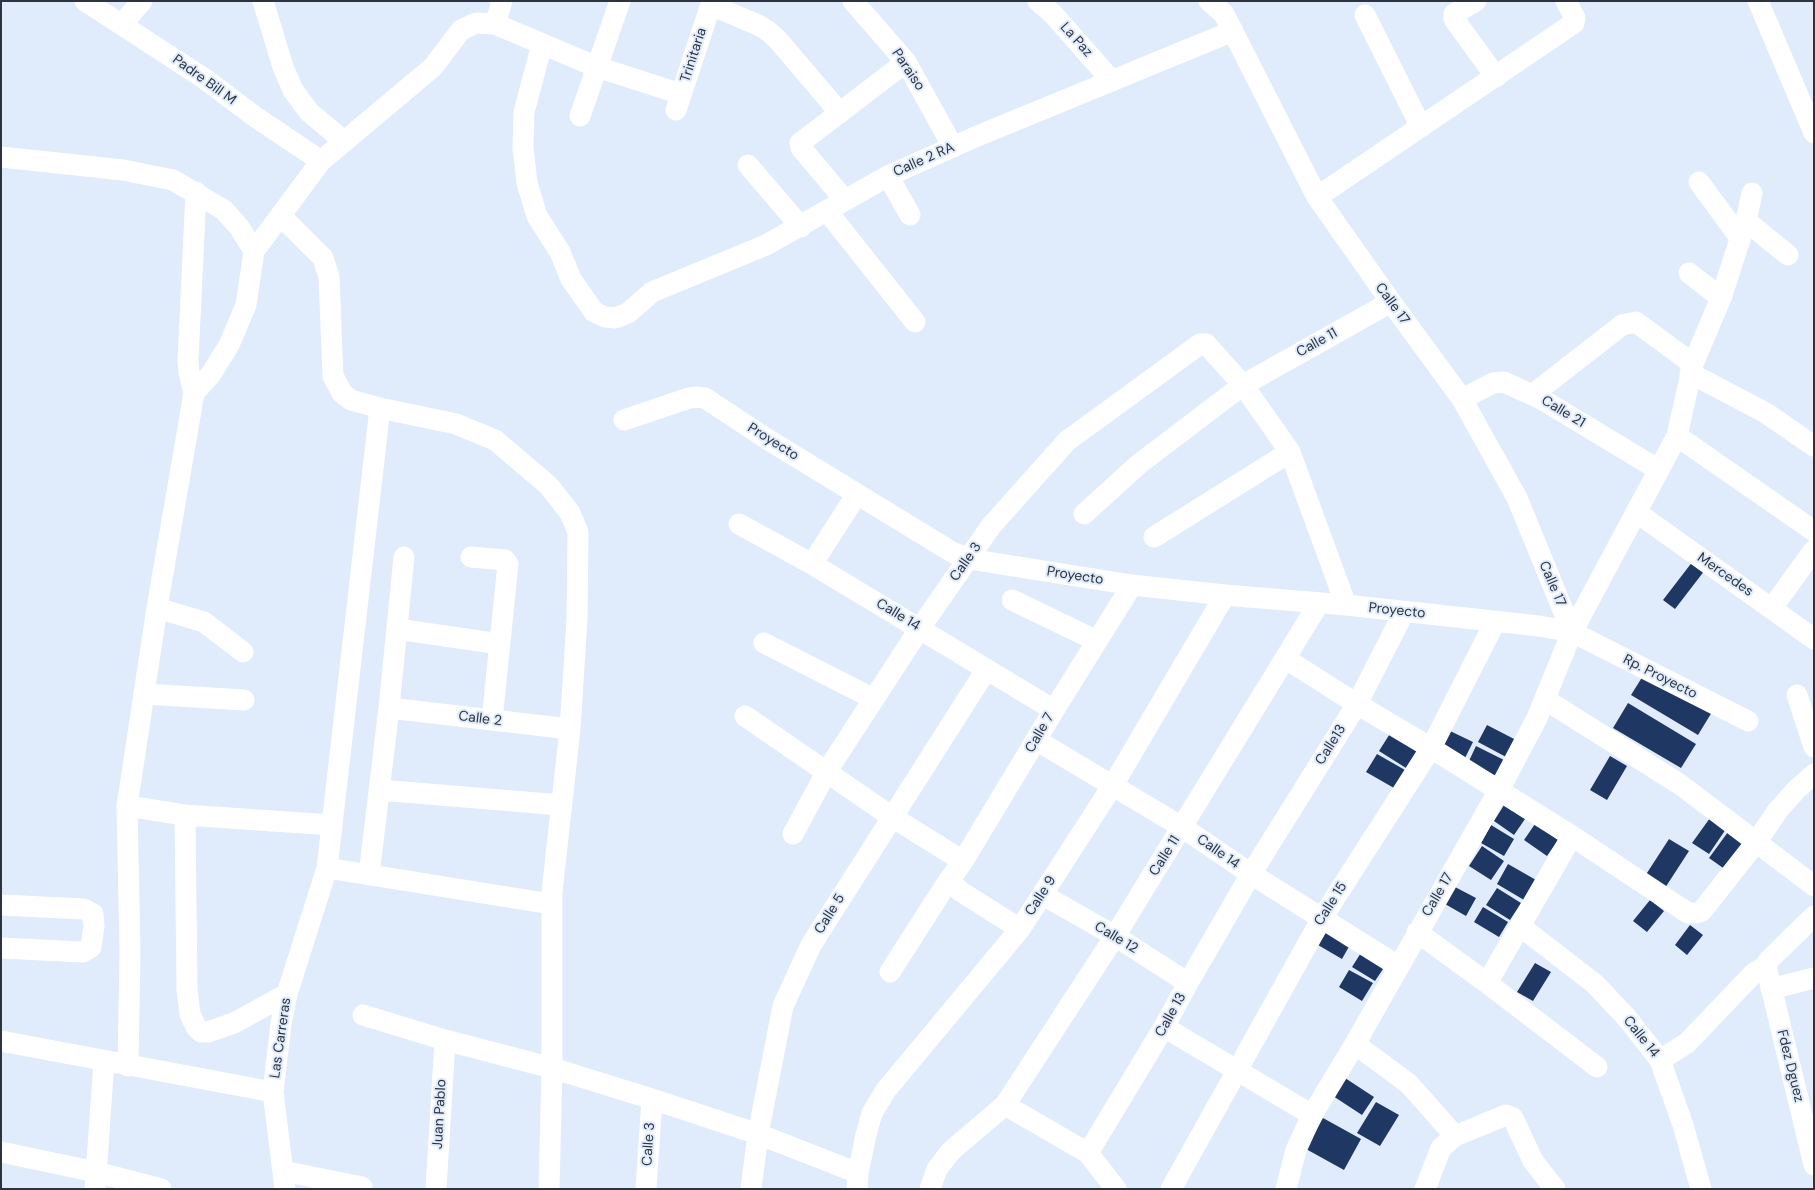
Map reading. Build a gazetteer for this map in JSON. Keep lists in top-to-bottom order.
{
  "streets": {
    "street": [
      "La Paz",
      "Trinitaria",
      "Paraiso",
      "Padre Bill M",
      "Calle 2 RA",
      "Calle 17",
      "Calle 11",
      "Calle 21",
      "Proyecto",
      "Calle 3",
      "Mercedes",
      "Calle 14",
      "Rp. Proyecto",
      "Calle 2",
      "Calle 7",
      "Calle13",
      "Calle 9",
      "Calle 15",
      "Calle 5",
      "Calle 12",
      "Calle 13",
      "Las Carreras",
      "Fdez Dguez",
      "Juan Pablo"
    ]
  },
  "crossings": [
    ["La Paz", "Calle 2 RA"],
    ["Paraiso", "Calle 2 RA"],
    ["Calle 2 RA", "Calle 17"],
    ["Calle 17", "Calle 11"],
    ["Calle 17", "Calle 21"],
    ["Calle 17", "Proyecto"],
    ["Calle 17", "Calle 14"],
    ["Calle 17", "Rp. Proyecto"],
    ["Calle 11", "Proyecto"],
    ["Calle 11", "Calle 3"],
    ["Calle 11", "Calle 14"],
    ["Calle 11", "Calle 12"],
    ["Proyecto", "Calle 3"],
    ["Proyecto", "Rp. Proyecto"],
    ["Proyecto", "Calle 7"],
    ["Proyecto", "Calle13"],
    ["Proyecto", "Calle 9"],
    ["Proyecto", "Calle 15"],
    ["Calle 3", "Calle 14"],
    ["Calle 14", "Calle 7"],
    ["Calle 14", "Calle13"],
    ["Calle 14", "Calle 9"],
    ["Calle 14", "Calle 15"],
    ["Calle 14", "Calle 5"],
    ["Calle 14", "Calle 13"],
    ["Calle13", "Calle 13"],
    ["Calle 9", "Calle 12"],
    ["Calle 12", "Calle 13"]
  ]
}
